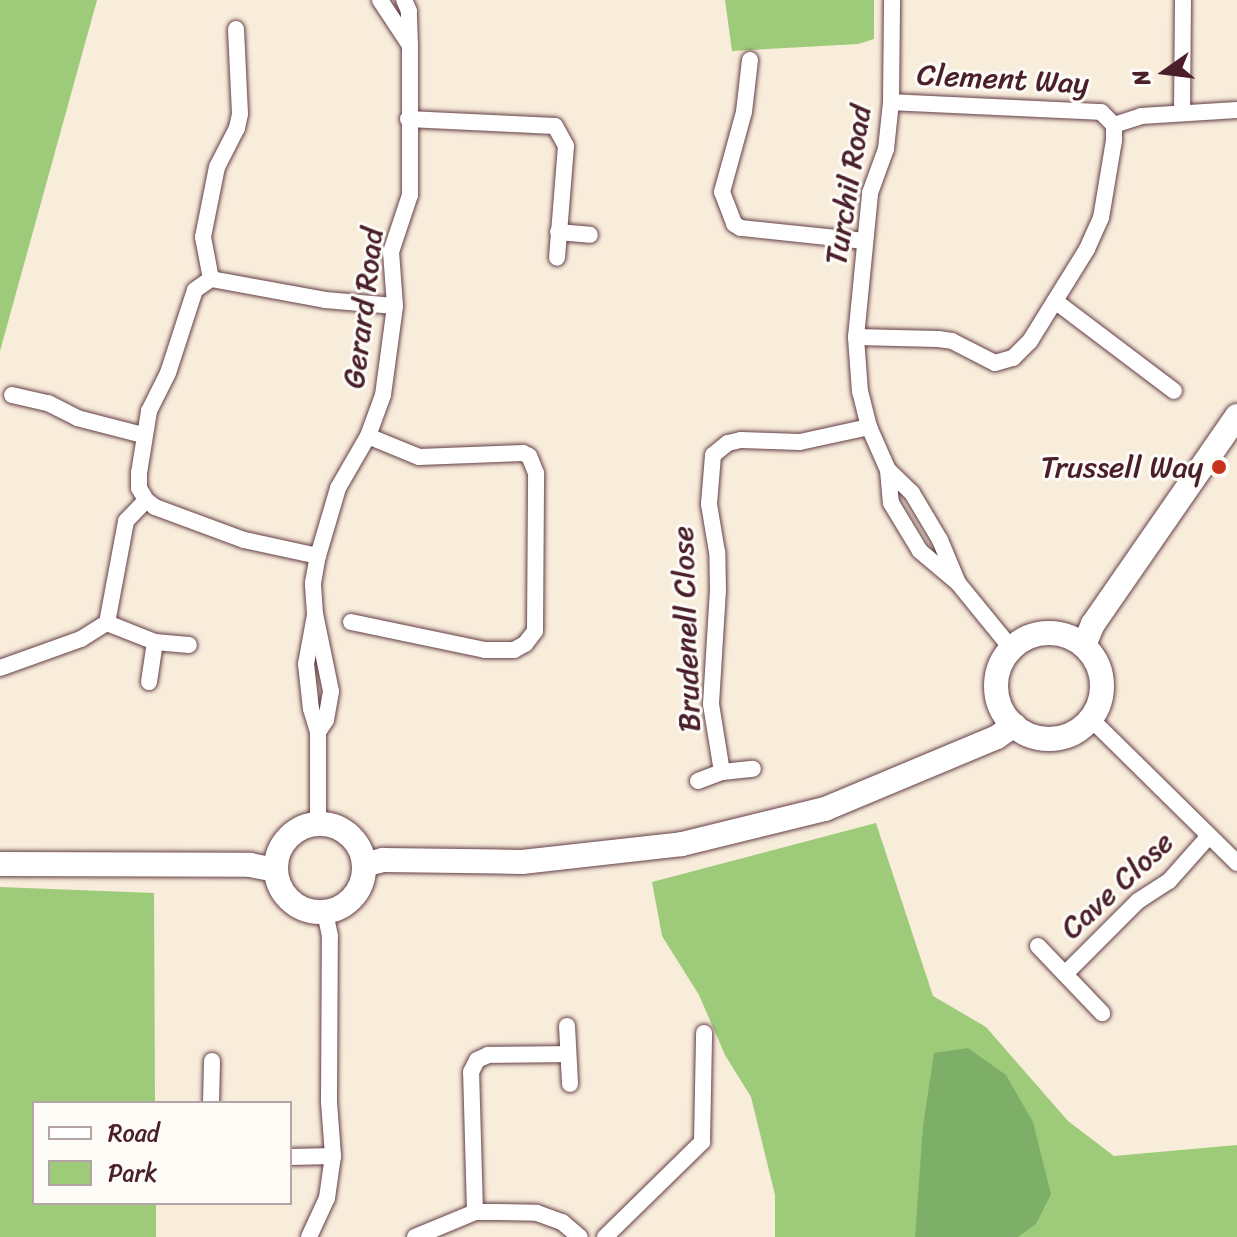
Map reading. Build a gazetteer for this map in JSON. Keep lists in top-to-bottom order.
{
  "streets": {
    "street": [
      "Clement Way",
      "Turchil Road",
      "Gerard Road",
      "Brudenell Close",
      "Cave Close"
    ]
  },
  "crossings": [
    ["Clement Way", "Turchil Road"],
    ["Turchil Road", "Brudenell Close"]
  ],
  "places": ["Trussell Way"],
  "legend": ["Road", "Park"],
  "north": "left"
}
